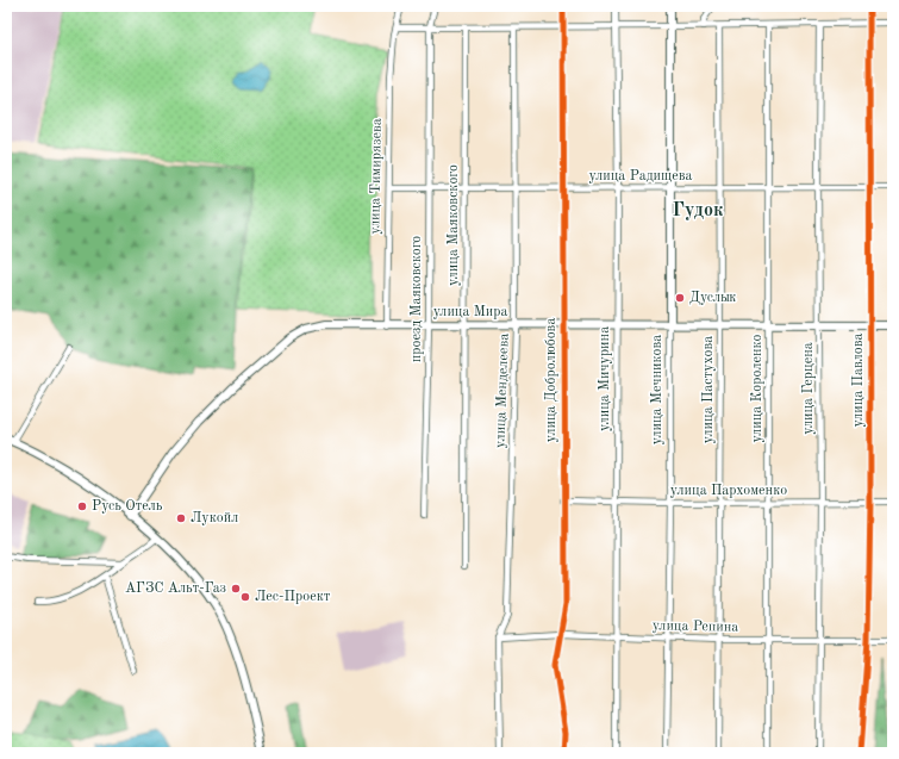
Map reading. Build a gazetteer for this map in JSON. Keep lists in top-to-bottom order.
{
  "streets": {
    "main road": ["улица Мира", "улица Мечникова"],
    "street": [
      "улица Тимирязева",
      "улица Радищева",
      "улица Маяковского",
      "проезд Маяковского",
      "улица Мичурина",
      "улица Добролюбова",
      "улица Павлова",
      "улица Короленко",
      "улица Герцена",
      "улица Пастухова",
      "улица Менделеева",
      "улица Пархоменко",
      "улица Репина"
    ]
  },
  "crossings": [
    ["улица Тимирязева", "улица Радищева"],
    ["улица Тимирязева", "улица Мира"],
    ["улица Радищева", "улица Маяковского"],
    ["улица Радищева", "проезд Маяковского"],
    ["улица Радищева", "улица Мичурина"],
    ["улица Радищева", "улица Добролюбова"],
    ["улица Радищева", "улица Павлова"],
    ["улица Радищева", "улица Короленко"],
    ["улица Радищева", "улица Герцена"],
    ["улица Радищева", "улица Мечникова"],
    ["улица Радищева", "улица Пастухова"],
    ["улица Радищева", "улица Менделеева"],
    ["улица Маяковского", "улица Мира"],
    ["проезд Маяковского", "улица Мира"],
    ["улица Мира", "улица Мичурина"],
    ["улица Мира", "улица Добролюбова"],
    ["улица Мира", "улица Павлова"],
    ["улица Мира", "улица Короленко"],
    ["улица Мира", "улица Герцена"],
    ["улица Мира", "улица Мечникова"],
    ["улица Мира", "улица Пастухова"],
    ["улица Мира", "улица Менделеева"],
    ["улица Мичурина", "улица Пархоменко"],
    ["улица Мичурина", "улица Репина"],
    ["улица Добролюбова", "улица Пархоменко"],
    ["улица Добролюбова", "улица Репина"],
    ["улица Павлова", "улица Пархоменко"],
    ["улица Павлова", "улица Репина"],
    ["улица Короленко", "улица Пархоменко"],
    ["улица Короленко", "улица Репина"],
    ["улица Герцена", "улица Пархоменко"],
    ["улица Герцена", "улица Репина"],
    ["улица Мечникова", "улица Пархоменко"],
    ["улица Мечникова", "улица Репина"],
    ["улица Пастухова", "улица Пархоменко"],
    ["улица Пастухова", "улица Репина"],
    ["улица Менделеева", "улица Репина"]
  ],
  "districts": ["Гудок"],
  "places": [
    "Дуслык",
    "Русь Отель",
    "Лукойл",
    "АГЗС Альт-Газ",
    "Лес-Проект"
  ]
}
